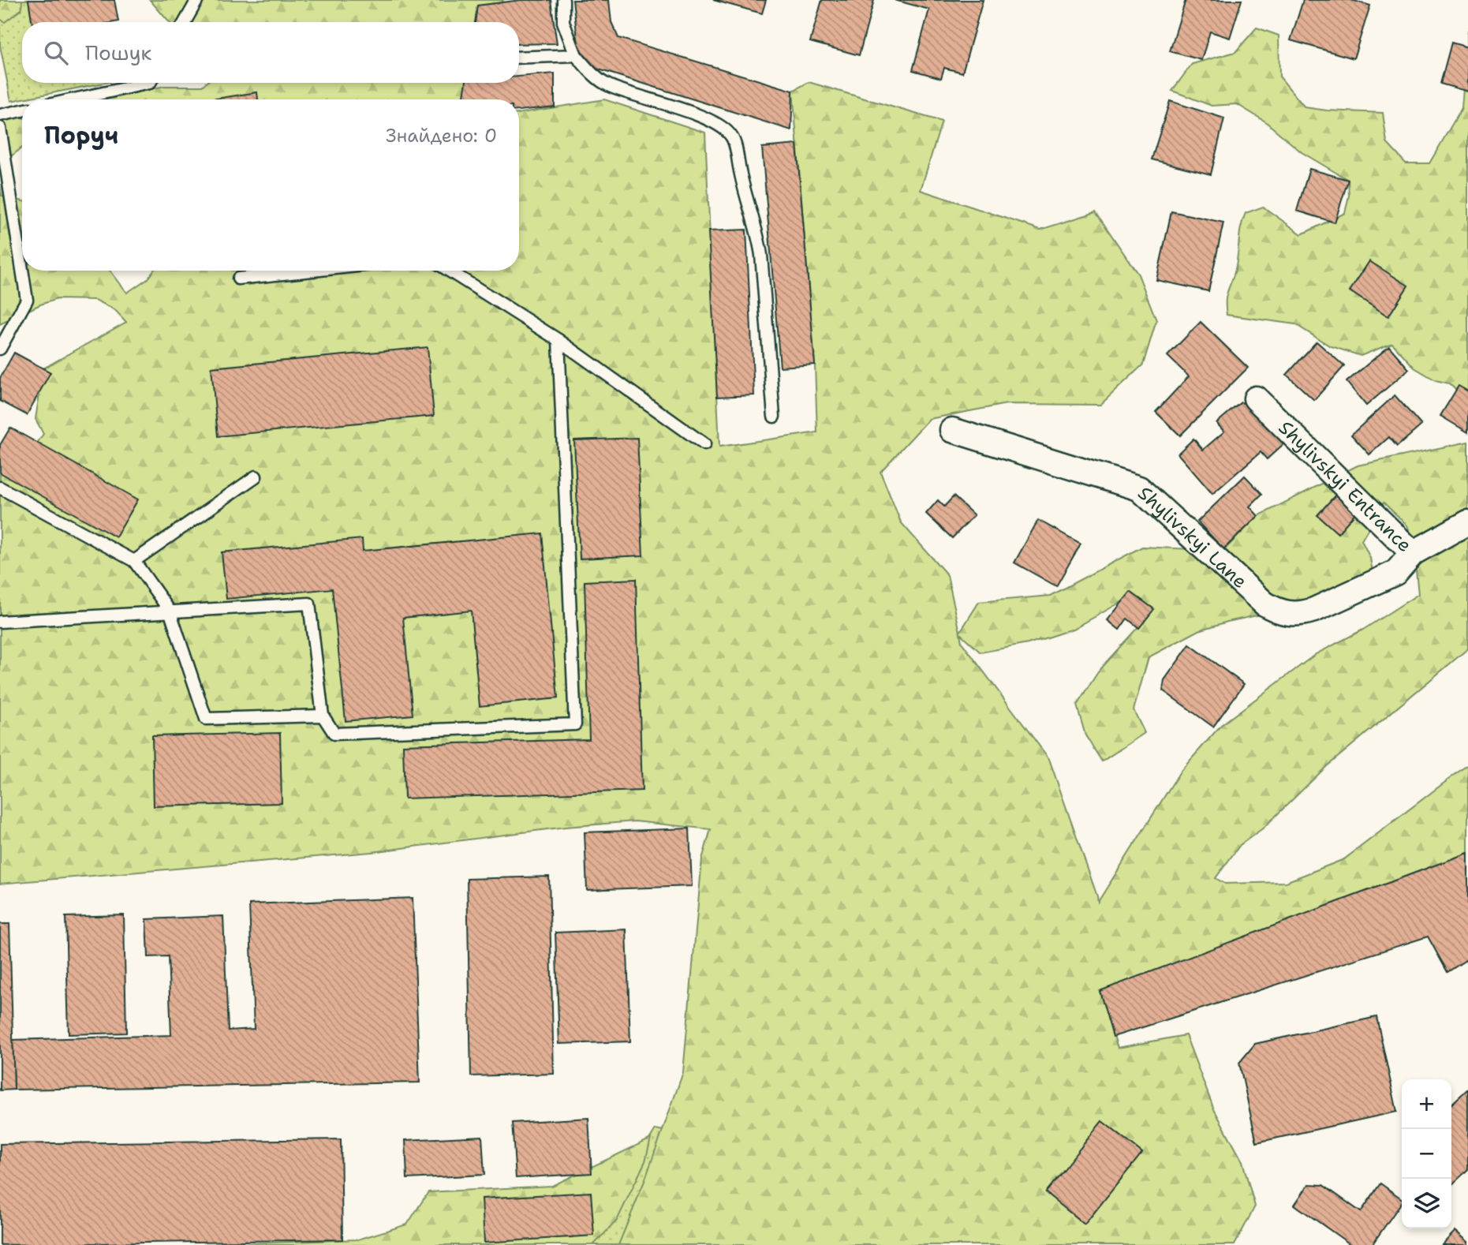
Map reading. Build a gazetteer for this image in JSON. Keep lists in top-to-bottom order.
{
  "streets": {
    "street": ["Shylivskyi Entrance", "Shylivskyi Lane"]
  },
  "crossings": [
    ["Shylivskyi Entrance", "Shylivskyi Lane"]
  ],
  "page": {
    "search": "Пошук",
    "heading": ["Поруч", "Знайдено: 0"],
    "map_buttons": ["+", "−"]
  }
}
